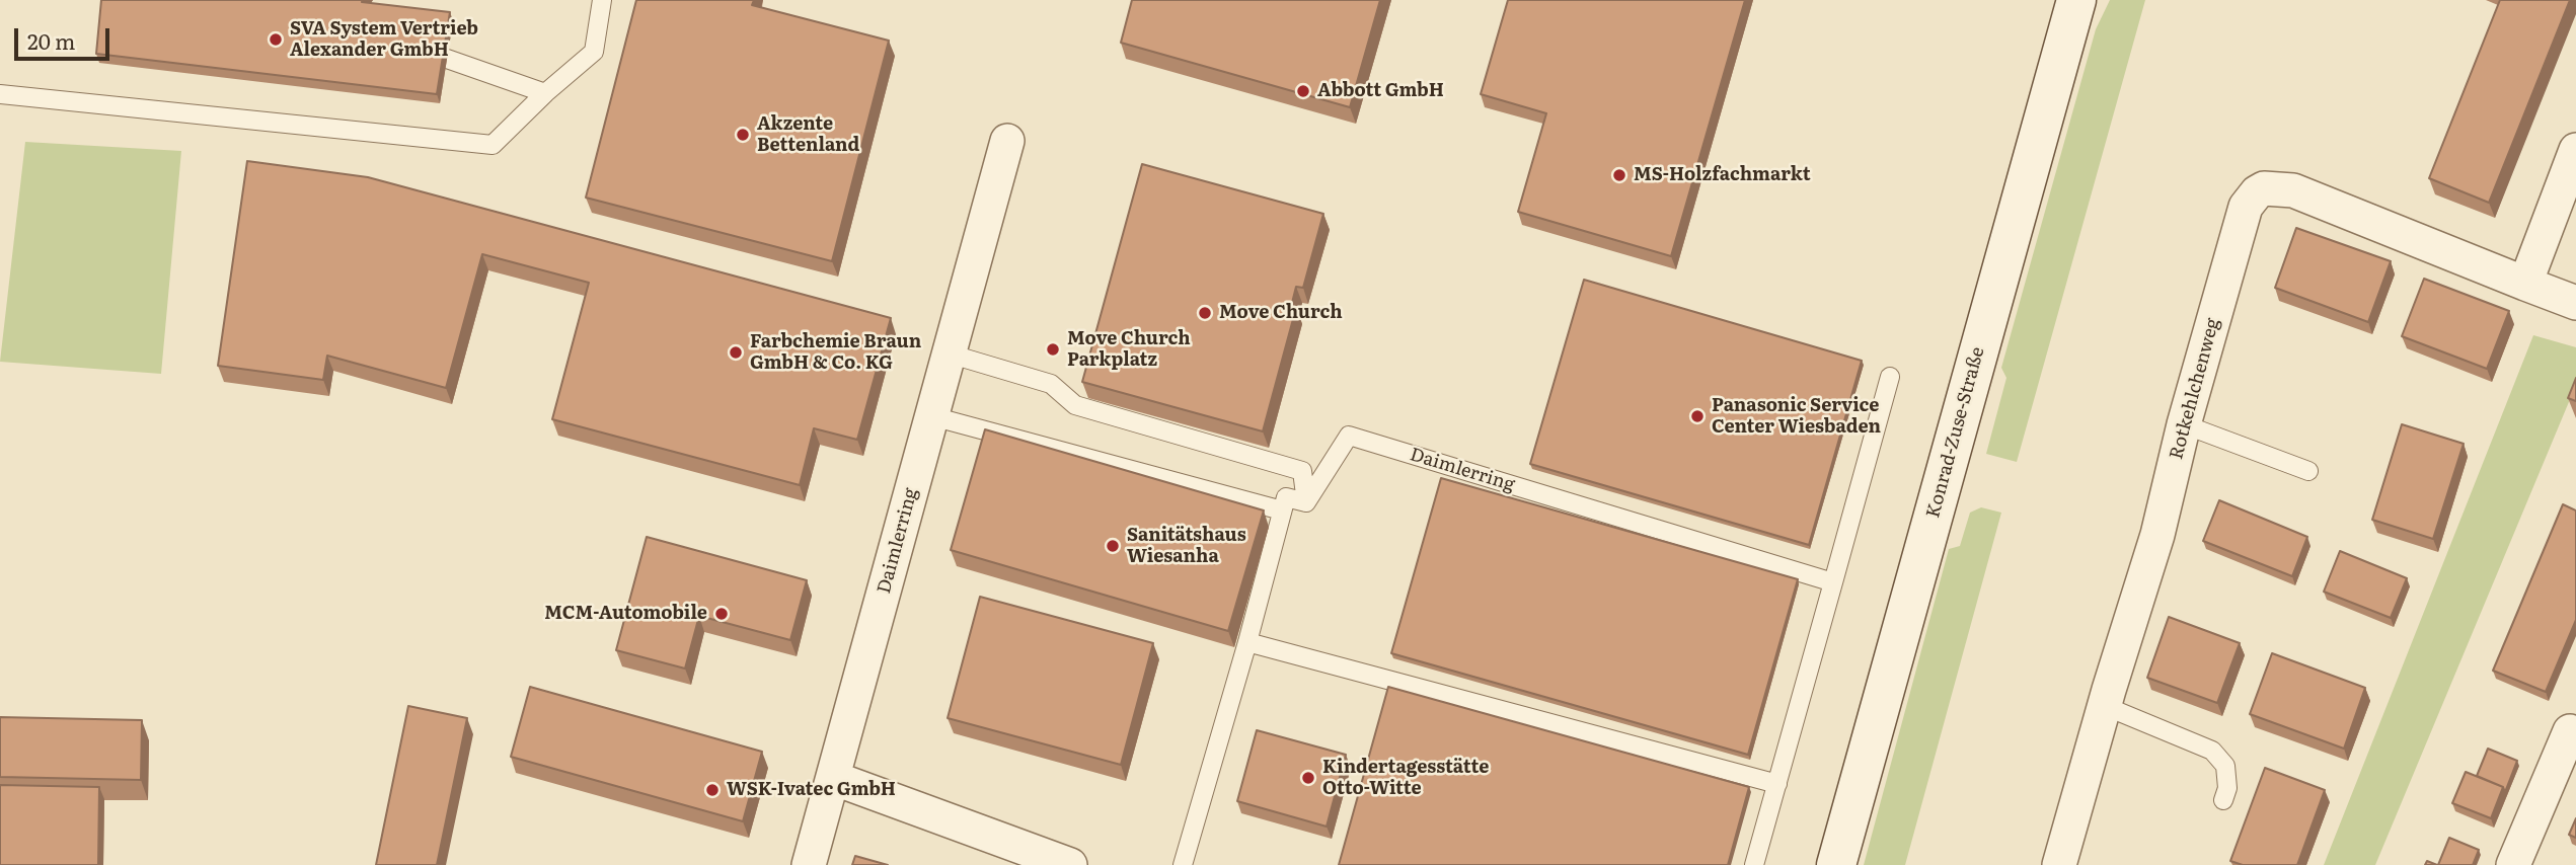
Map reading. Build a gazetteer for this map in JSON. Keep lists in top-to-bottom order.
{
  "streets": {
    "street": ["Rotkehlchenweg", "Konrad-Zuse-Straße", "Daimlerring"]
  },
  "places": [
    "SVA System Vertrieb Alexander GmbH",
    "Abbott GmbH",
    "Akzente Bettenland",
    "MS-Holzfachmarkt",
    "Move Church",
    "Move Church Parkplatz",
    "Farbchemie Braun GmbH & Co. KG",
    "Panasonic Service Center Wiesbaden",
    "Sanitätshaus Wiesanha",
    "MCM-Automobile",
    "Kindertagesstätte Otto-Witte",
    "WSK-Ivatec GmbH"
  ],
  "scale_bar": "20 m"
}
